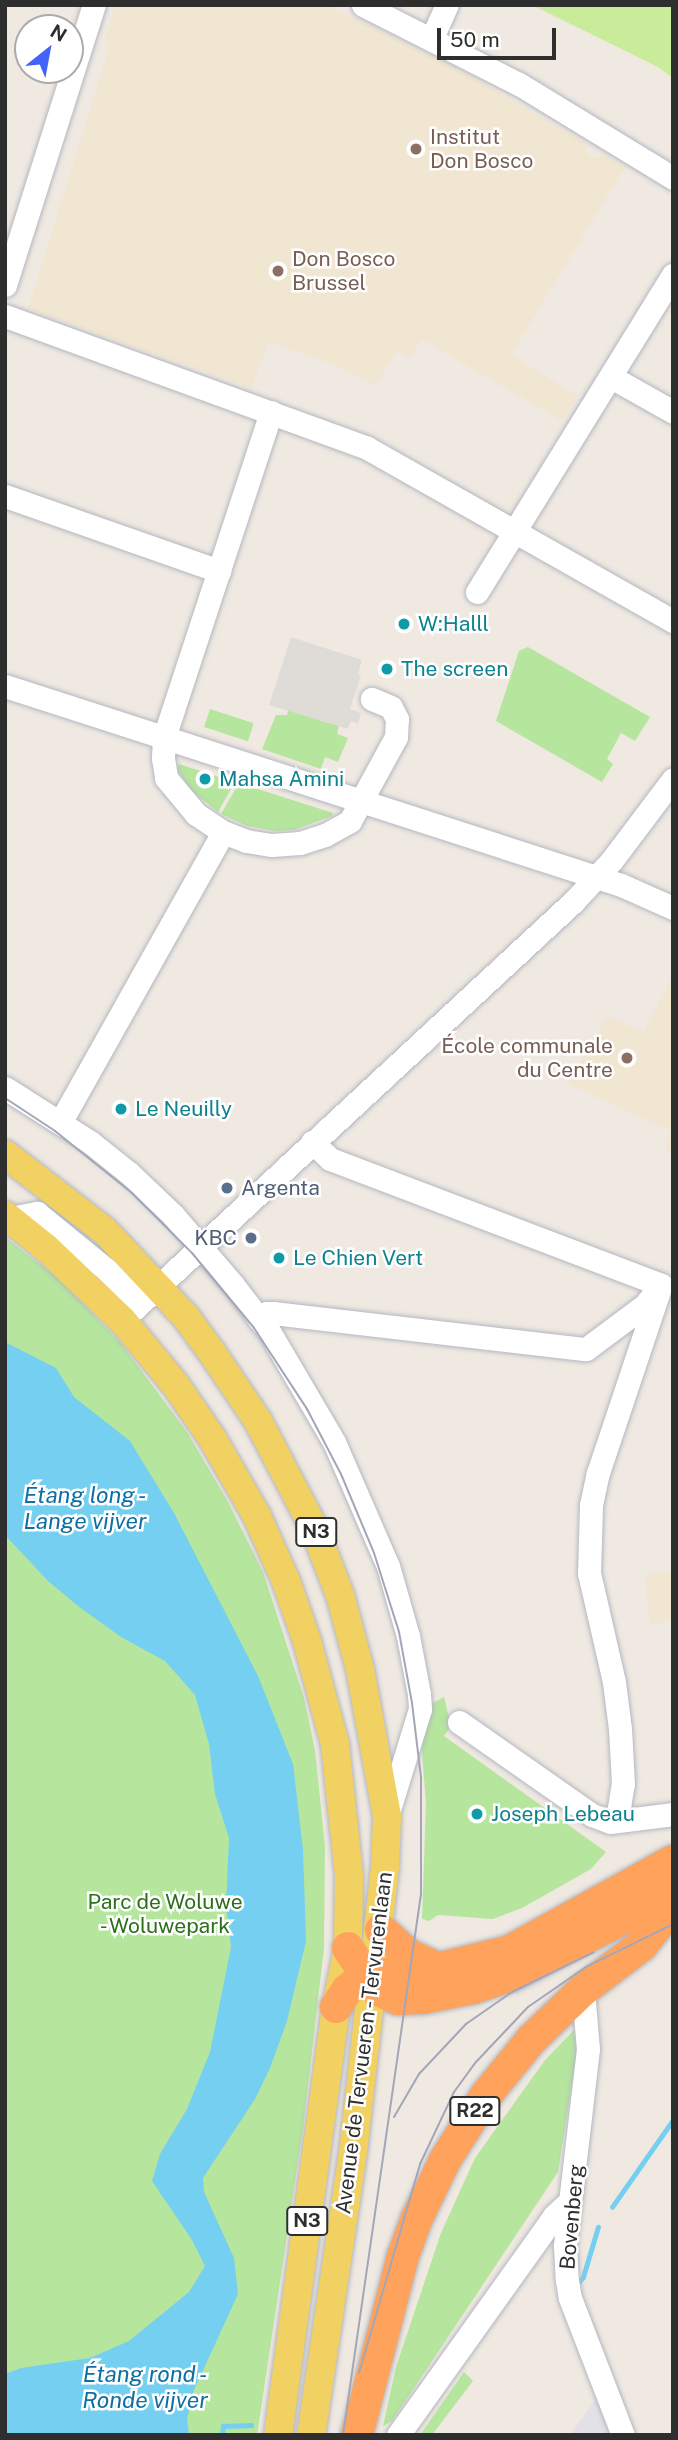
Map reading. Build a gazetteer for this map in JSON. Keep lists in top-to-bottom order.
{
  "streets": {
    "highway": ["R22"],
    "main road": ["N3", "Avenue de Tervueren - Tervurenlaan"],
    "street": ["Bovenberg"]
  },
  "crossings": [
    ["R22", "Bovenberg"]
  ],
  "water": ["Étang long - Lange vijver", "Étang rond - Ronde vijver"],
  "parks": ["Parc de Woluwe - Woluwepark"],
  "places": [
    "Institut Don Bosco",
    "Don Bosco Brussel",
    "W:Halll",
    "The screen",
    "Mahsa Amini",
    "École communale du Centre",
    "Le Neuilly",
    "Argenta",
    "KBC",
    "Le Chien Vert",
    "Joseph Lebeau"
  ],
  "scale_bar": "50 m",
  "north": "top right"
}
